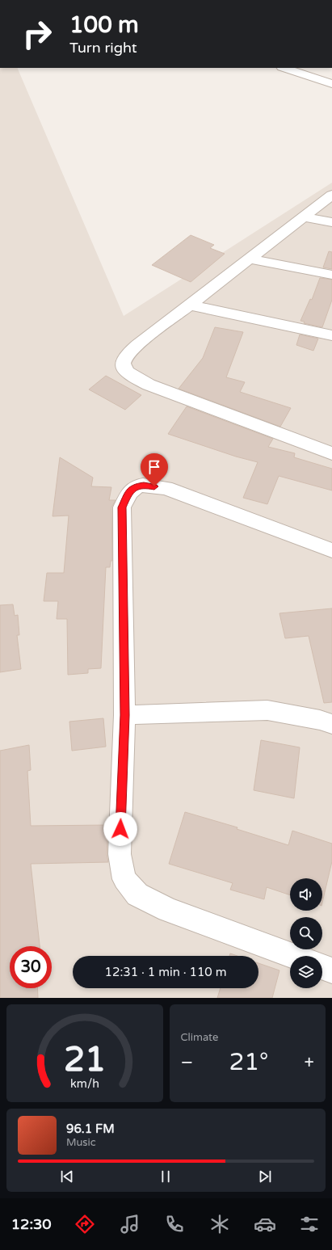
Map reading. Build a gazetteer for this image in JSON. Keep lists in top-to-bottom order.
{
  "page": {
    "turn": ["100 m", "Turn right"],
    "limit": "30",
    "trip": "12:31 · 1 min · 110 m",
    "tile": "Climate",
    "heat": ["−", "21°", "+"],
    "song": ["96.1 FM", "Music"],
    "tabs": "12:30",
    "gauge": ["21", "km/h"]
  }
}
